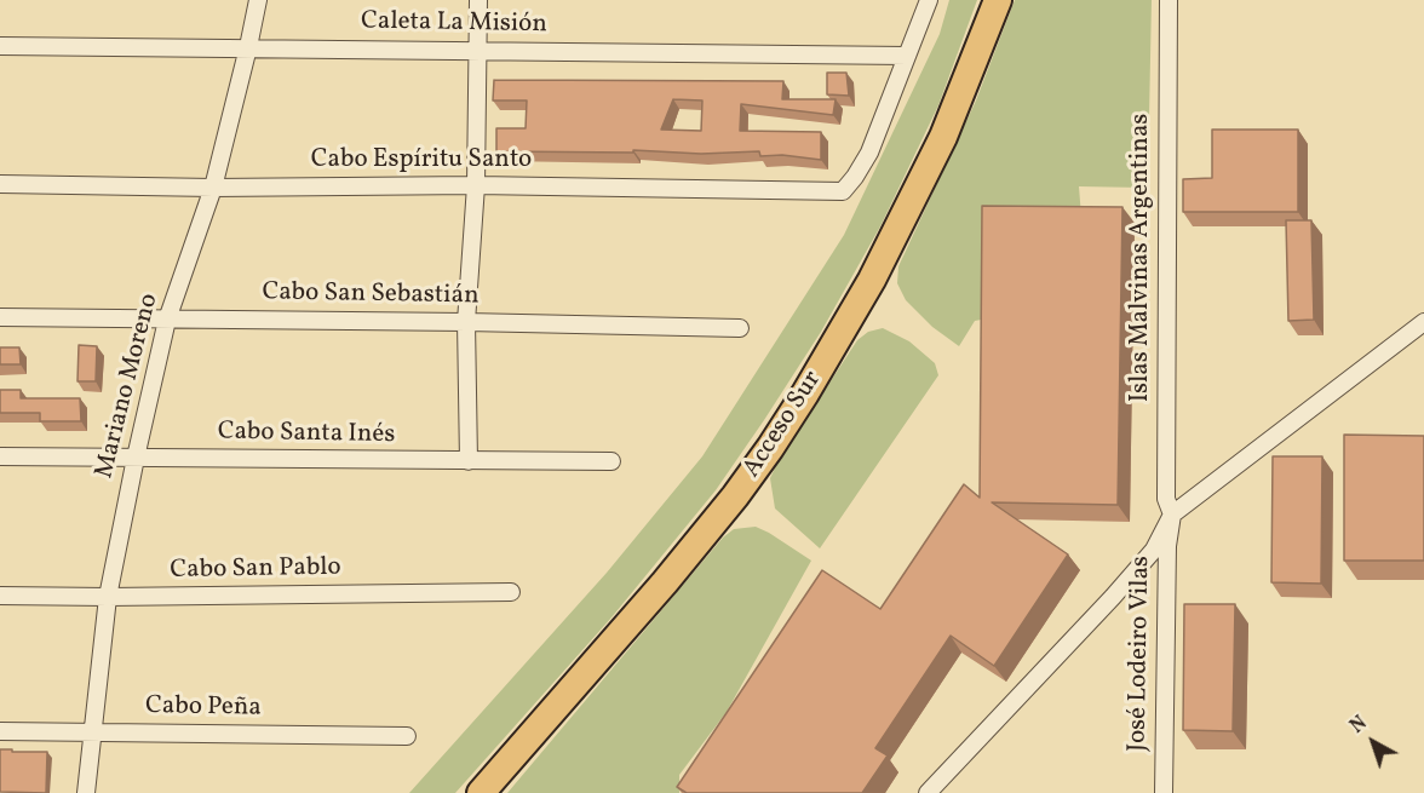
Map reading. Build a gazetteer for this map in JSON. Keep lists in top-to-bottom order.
{
  "streets": {
    "main road": ["Acceso Sur"],
    "street": [
      "Caleta La Misión",
      "Cabo Espíritu Santo",
      "Islas Malvinas Argentinas",
      "Cabo San Sebastián",
      "Mariano Moreno",
      "Cabo Santa Inés",
      "Cabo San Pablo",
      "José Lodeiro Vilas",
      "Cabo Peña"
    ]
  },
  "crossings": [
    ["Caleta La Misión", "Cabo Espíritu Santo"],
    ["Caleta La Misión", "Mariano Moreno"],
    ["Cabo Espíritu Santo", "Mariano Moreno"],
    ["Islas Malvinas Argentinas", "José Lodeiro Vilas"],
    ["Cabo San Sebastián", "Mariano Moreno"],
    ["Mariano Moreno", "Cabo Santa Inés"],
    ["Mariano Moreno", "Cabo San Pablo"],
    ["Mariano Moreno", "Cabo Peña"]
  ],
  "north": "top left"
}
